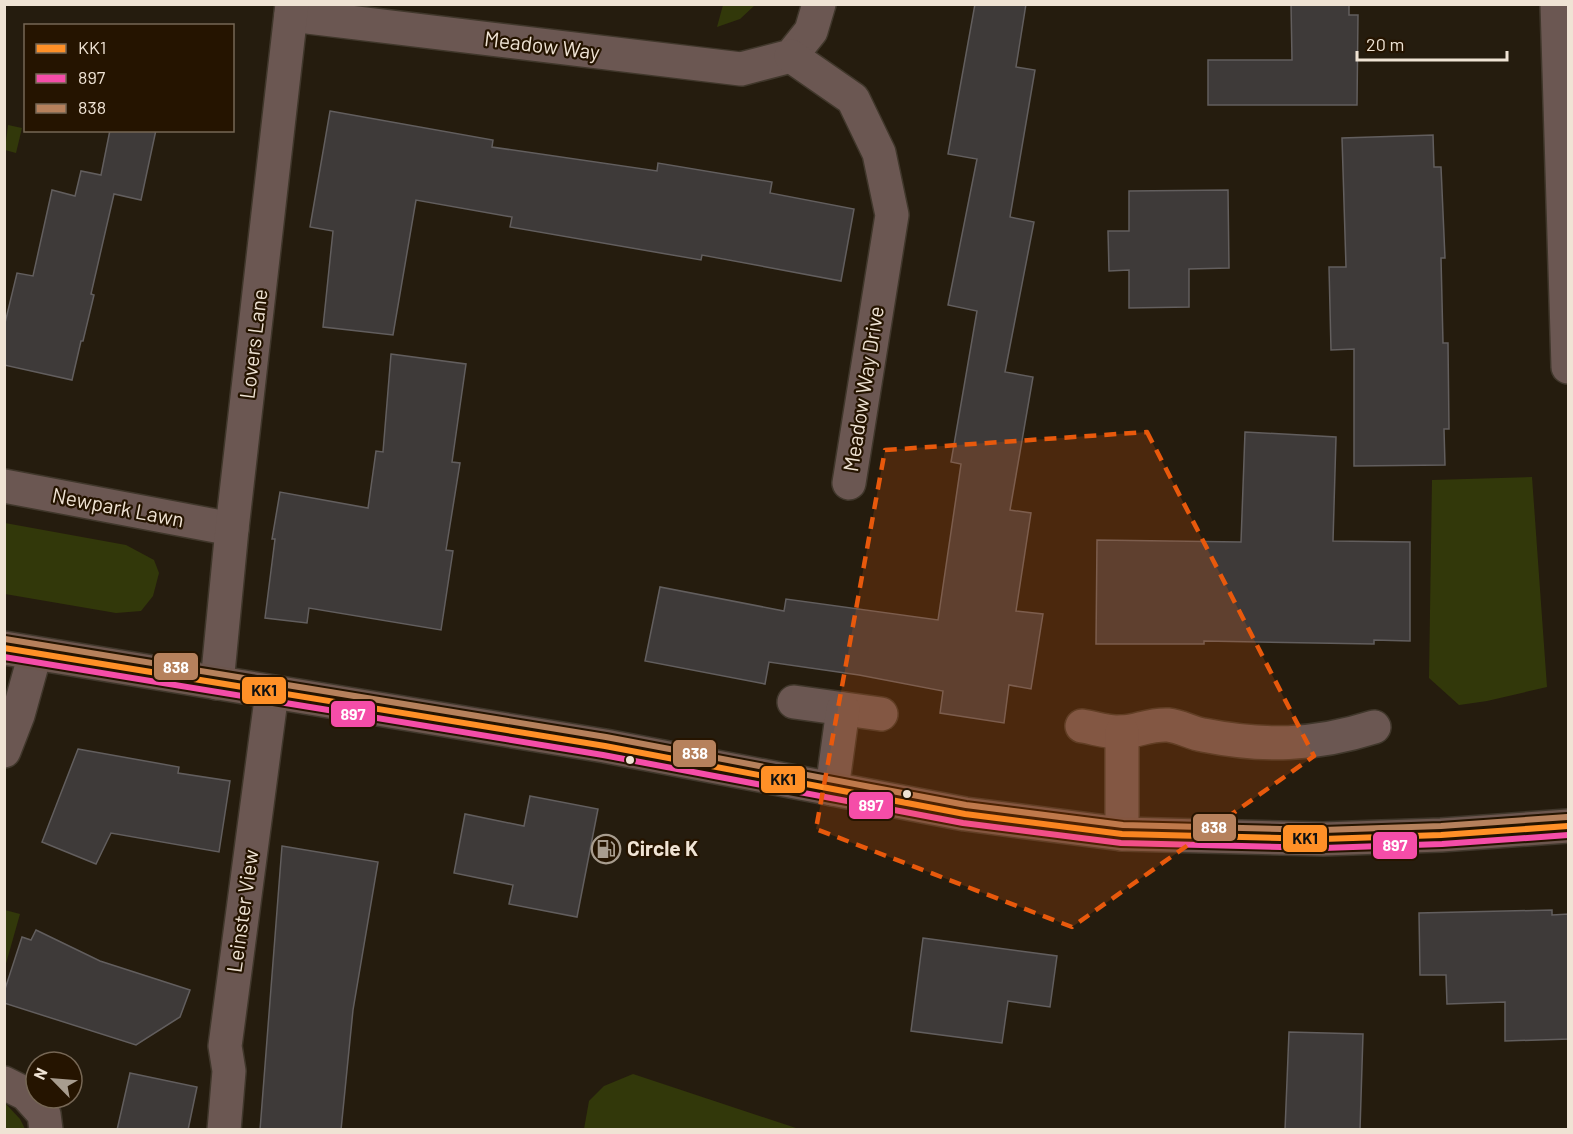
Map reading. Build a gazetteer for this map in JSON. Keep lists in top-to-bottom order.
{
  "streets": {
    "street": [
      "Meadow Way",
      "Lovers Lane",
      "Meadow Way Drive",
      "Newpark Lawn",
      "Leinster View"
    ]
  },
  "crossings": [
    ["Meadow Way", "Lovers Lane"],
    ["Meadow Way", "Meadow Way Drive"],
    ["Lovers Lane", "Newpark Lawn"]
  ],
  "places": {
    "fuel station": ["Circle K"]
  },
  "lines": ["transit line 838", "transit line KK1", "transit line 897"],
  "legend": ["KK1", "897", "838"],
  "scale_bar": "20 m",
  "north": "top left"
}
